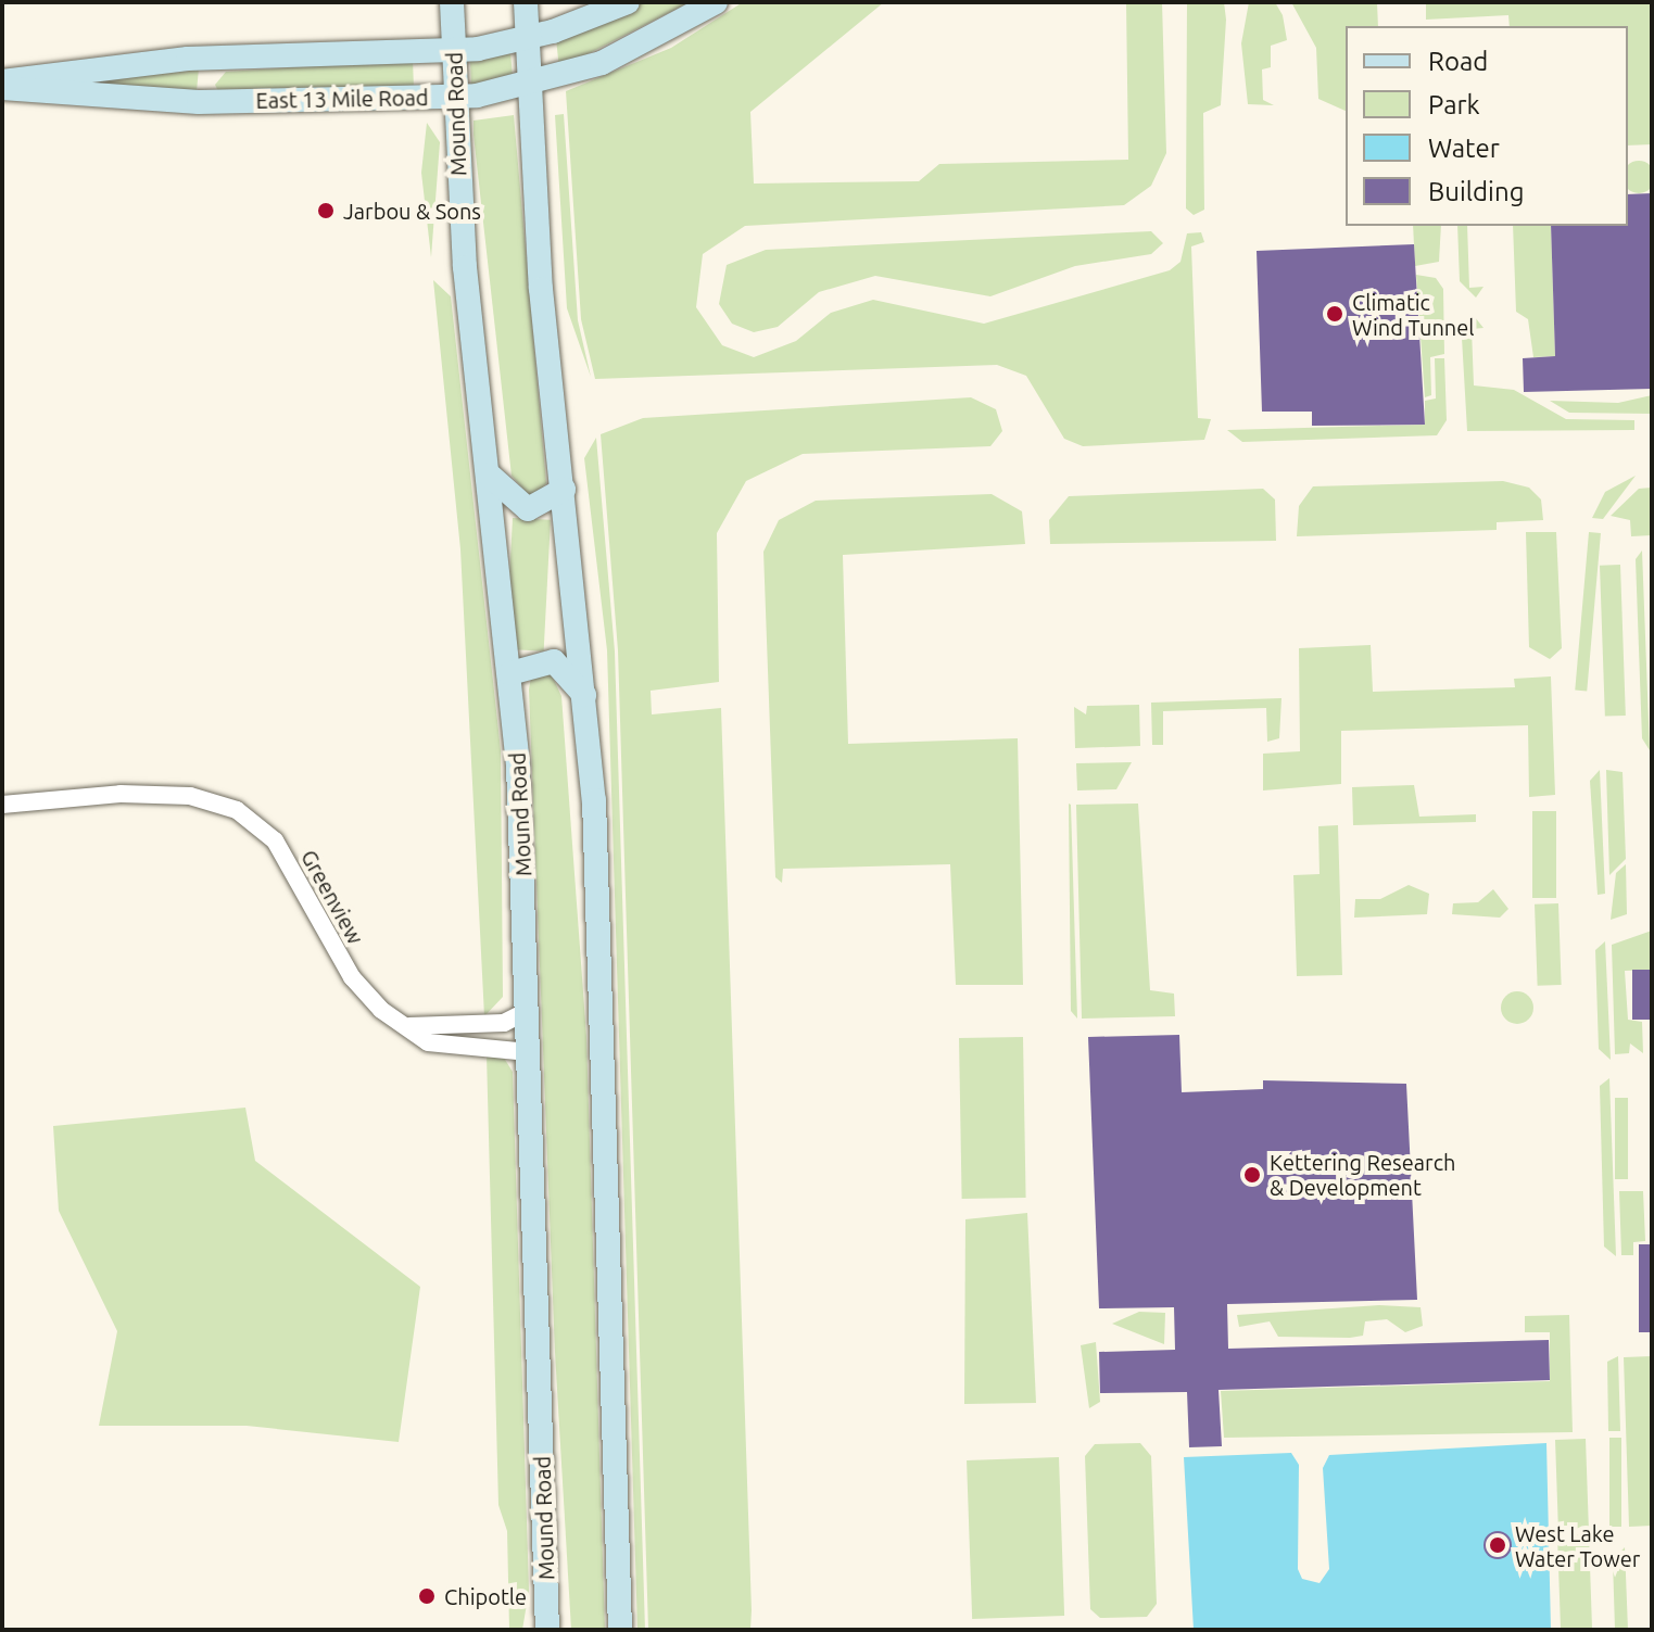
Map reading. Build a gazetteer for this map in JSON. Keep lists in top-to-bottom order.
{
  "streets": {
    "main road": ["East 13 Mile Road", "Mound Road"],
    "street": ["Greenview"]
  },
  "crossings": [
    ["East 13 Mile Road", "Mound Road"],
    ["Mound Road", "Greenview"]
  ],
  "places": [
    "Jarbou & Sons",
    "Climatic Wind Tunnel",
    "Kettering Research & Development",
    "West Lake Water Tower",
    "Chipotle"
  ],
  "legend": [
    "Road",
    "Park",
    "Water",
    "Building"
  ]
}
